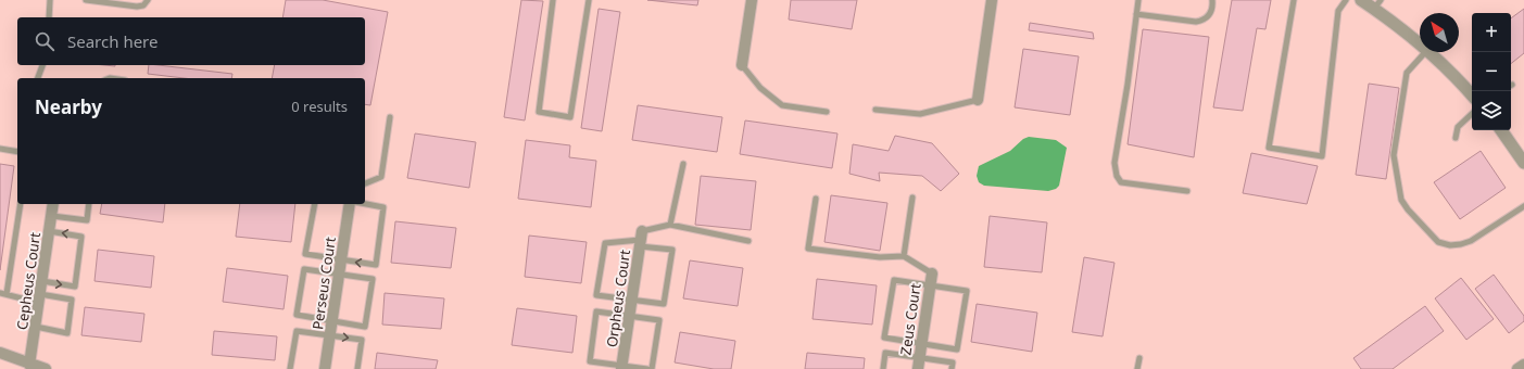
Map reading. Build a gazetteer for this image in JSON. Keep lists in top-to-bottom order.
{
  "streets": {
    "street": [
      "Cepheus Court",
      "Perseus Court",
      "Orpheus Court",
      "Zeus Court"
    ]
  },
  "north": "top left",
  "page": {
    "map_buttons": ["+", "−"],
    "search": "Search here",
    "heading": ["Nearby", "0 results"]
  }
}
